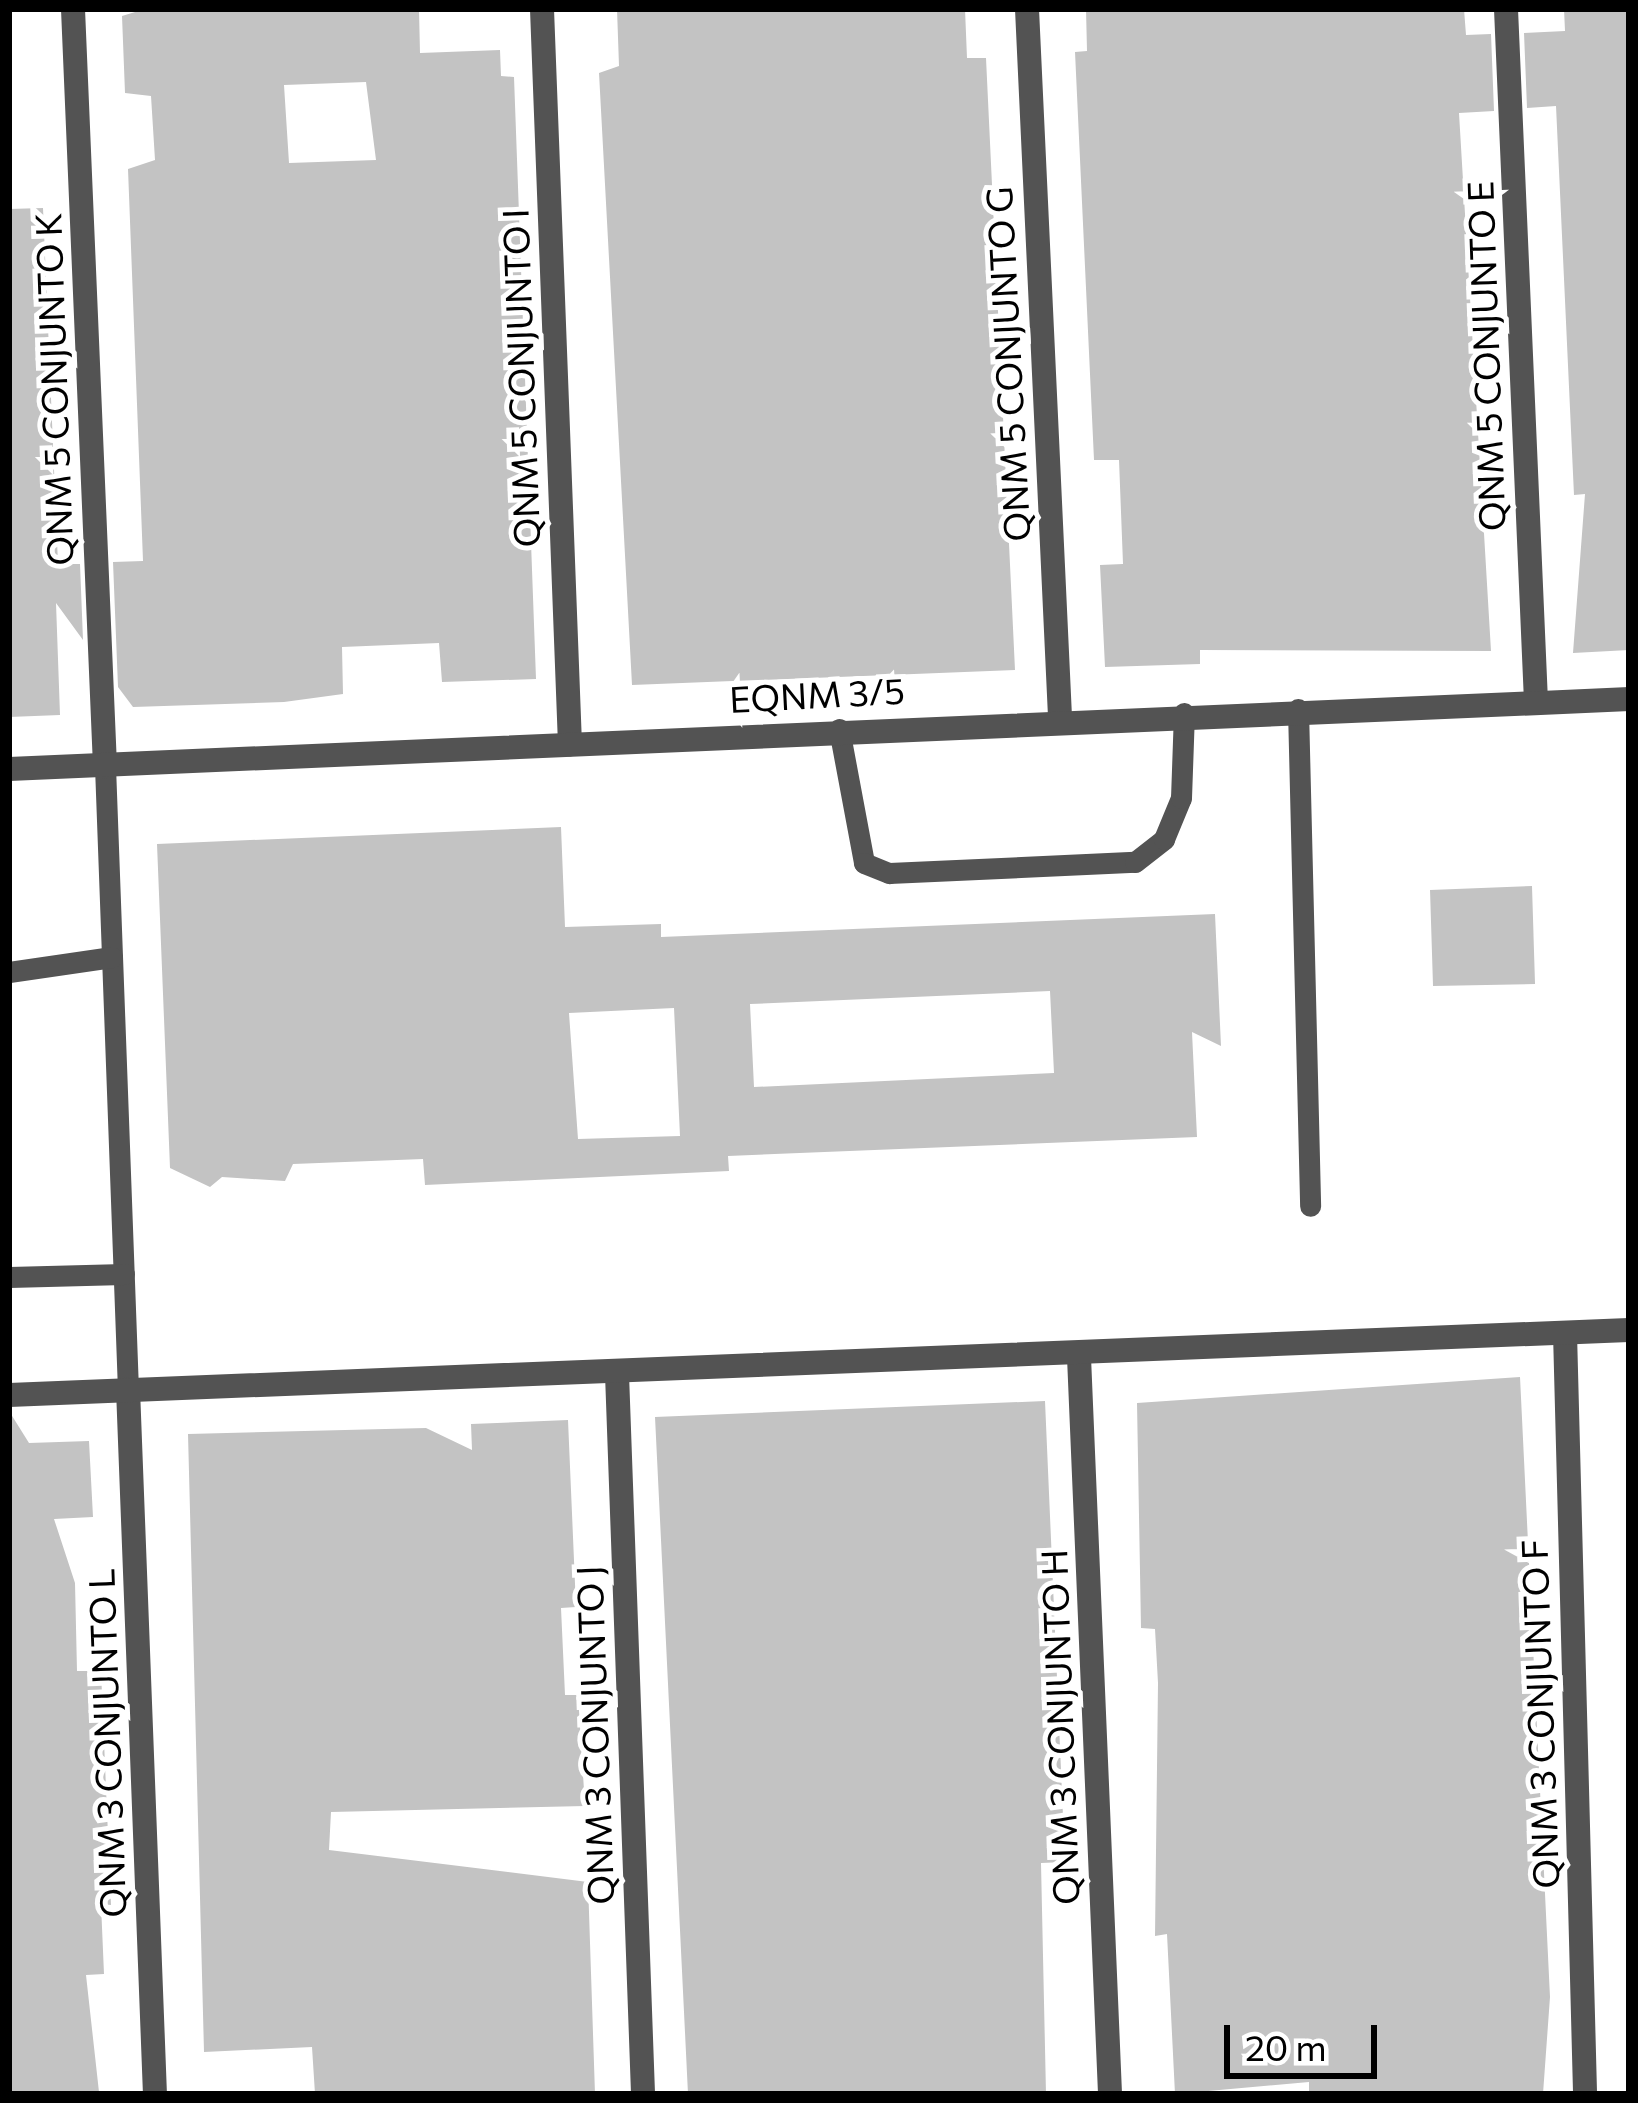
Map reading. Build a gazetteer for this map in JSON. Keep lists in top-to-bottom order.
{
  "streets": {
    "street": [
      "QNM 5 CONJUNTO E",
      "QNM 5 CONJUNTO G",
      "QNM 5 CONJUNTO I",
      "QNM 5 CONJUNTO K",
      "EQNM 3/5",
      "QNM 3 CONJUNTO F",
      "QNM 3 CONJUNTO H",
      "QNM 3 CONJUNTO J",
      "QNM 3 CONJUNTO L"
    ]
  },
  "crossings": [
    ["QNM 5 CONJUNTO E", "EQNM 3/5"],
    ["QNM 5 CONJUNTO G", "EQNM 3/5"],
    ["QNM 5 CONJUNTO I", "EQNM 3/5"],
    ["QNM 5 CONJUNTO K", "EQNM 3/5"]
  ],
  "scale_bar": "20 m"
}
